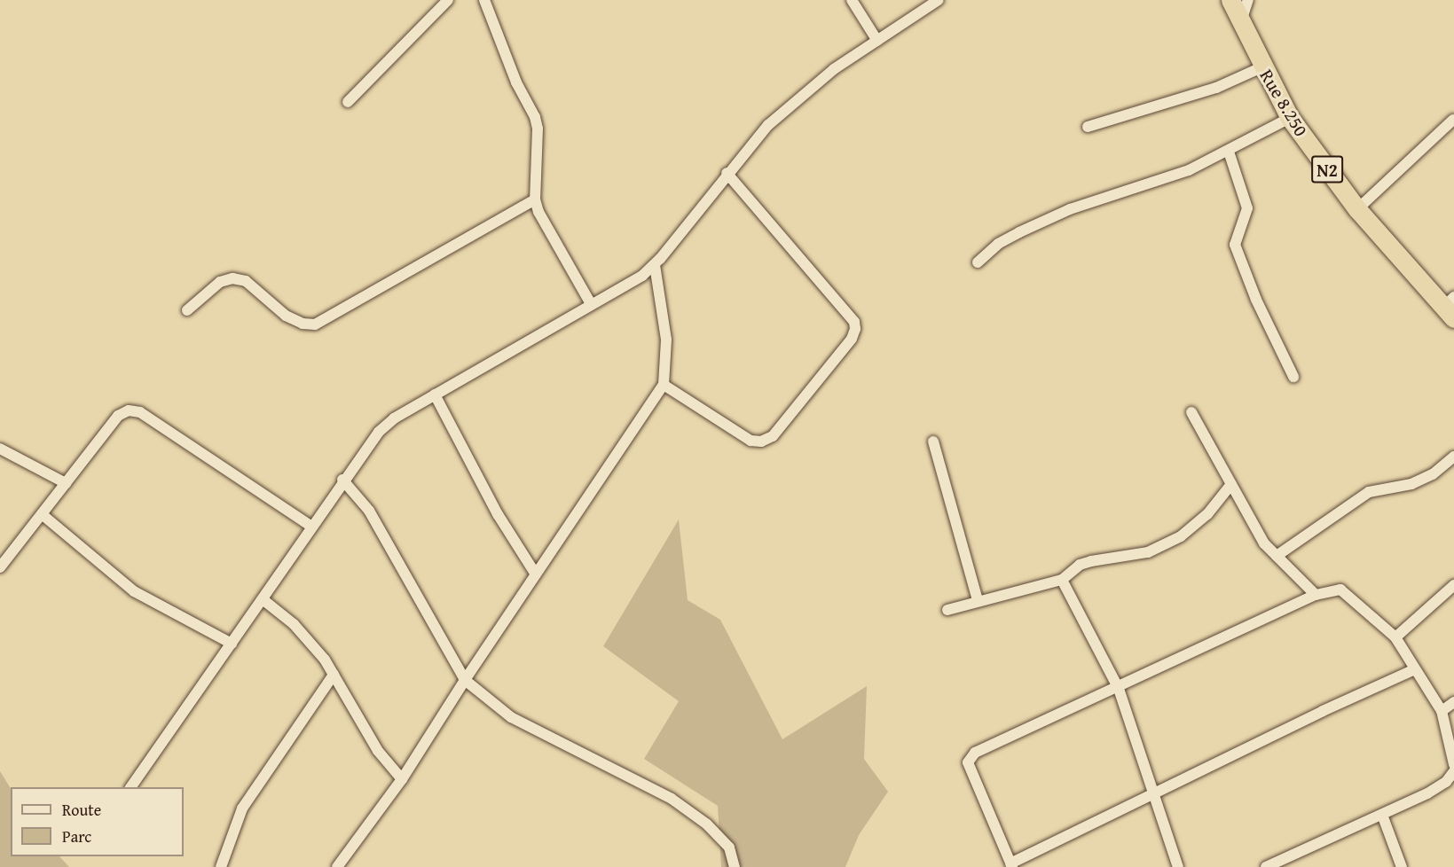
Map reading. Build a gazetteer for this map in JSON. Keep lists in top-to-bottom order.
{
  "streets": {
    "highway": ["Rue 8.250", "N2"]
  },
  "legend": ["Route", "Parc"]
}
